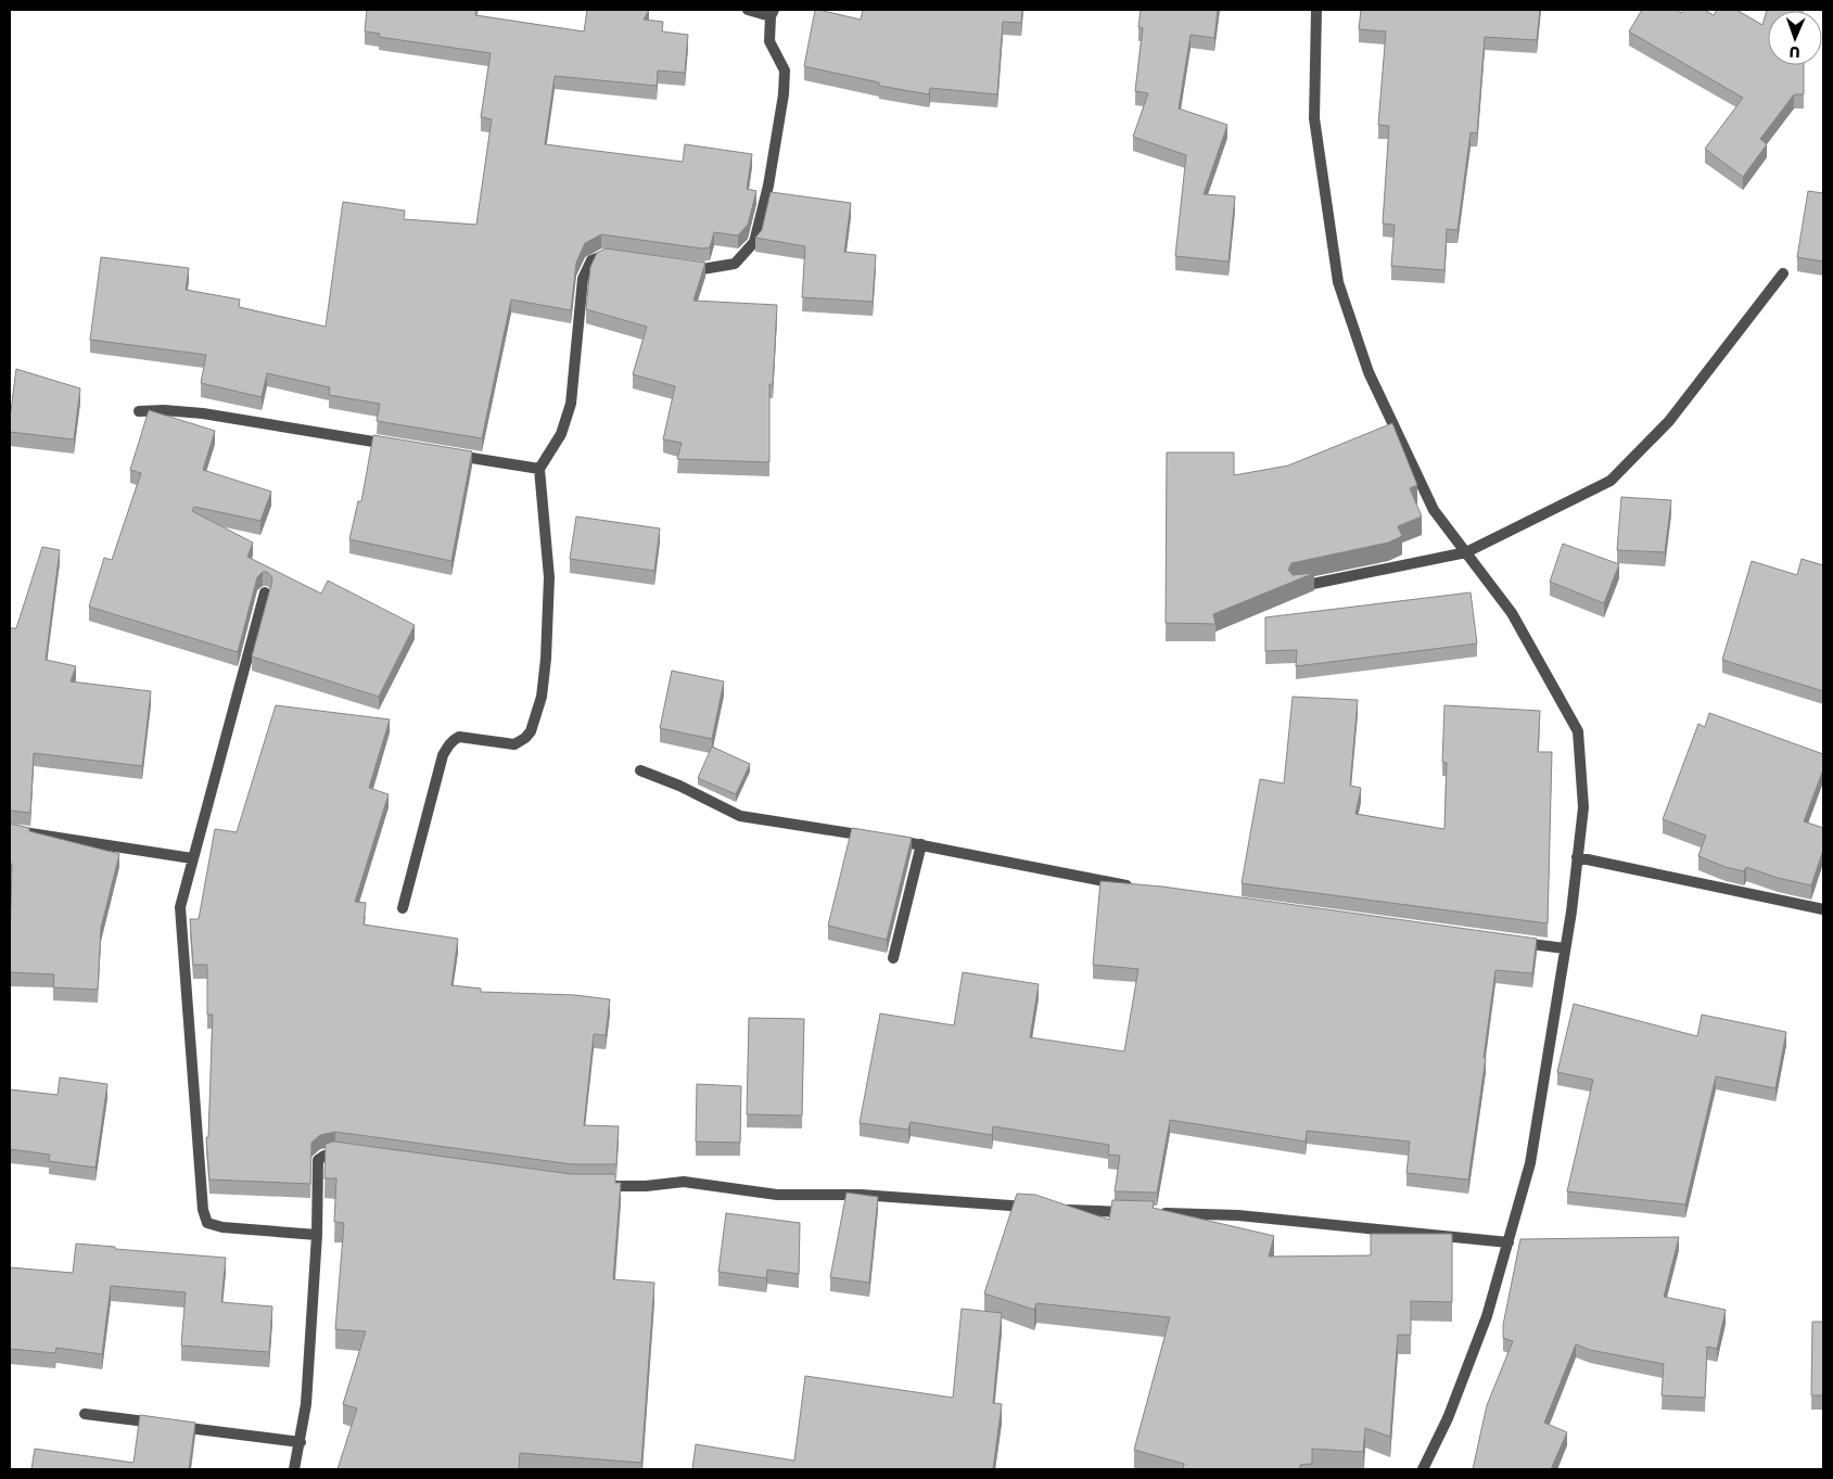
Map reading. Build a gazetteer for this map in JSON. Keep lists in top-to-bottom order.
{
  "north": "bottom"
}
